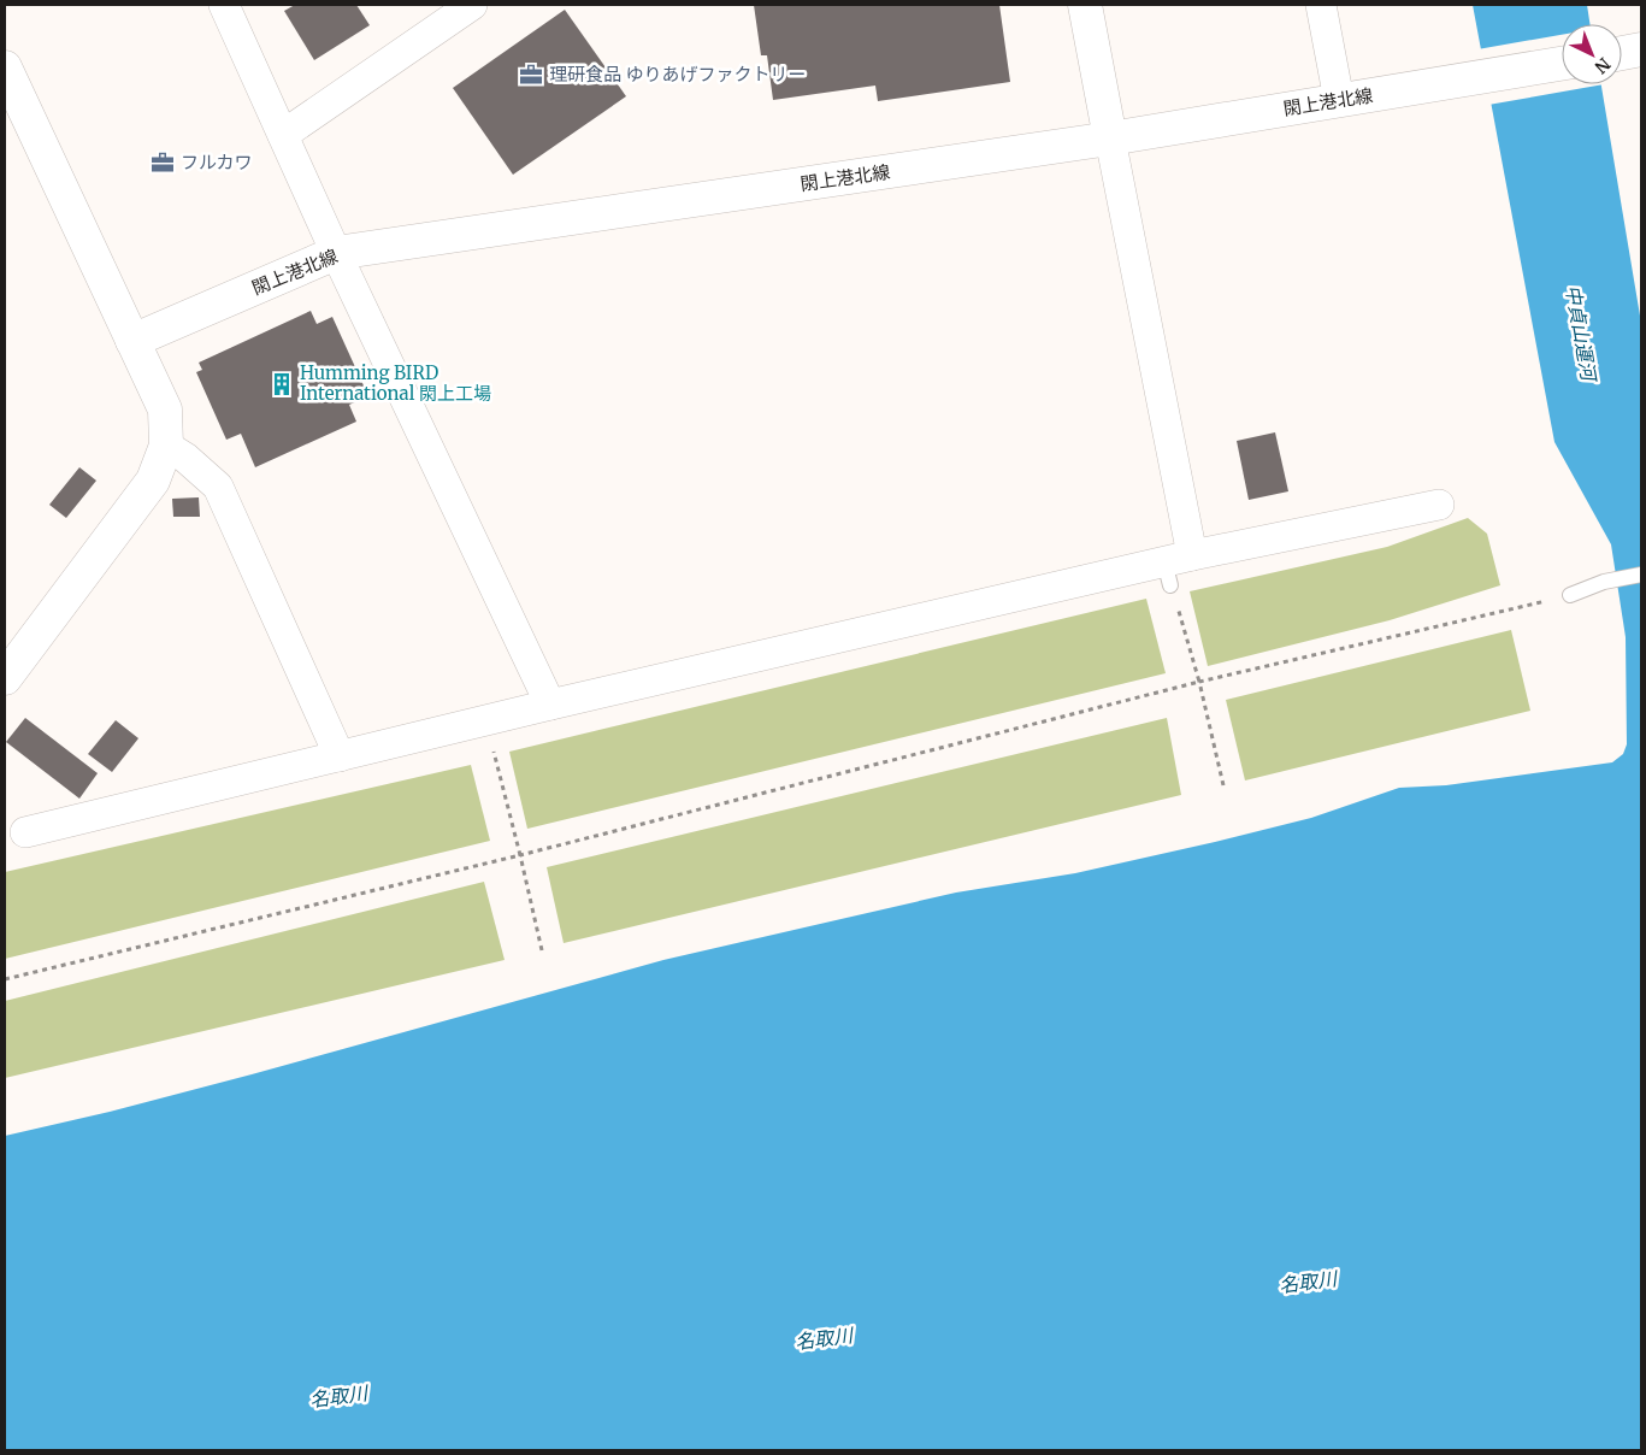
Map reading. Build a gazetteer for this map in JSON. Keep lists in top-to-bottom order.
{
  "streets": {
    "street": ["閖上港北線"]
  },
  "water": ["中貞山運河", "名取川"],
  "places": {
    "office": ["理研食品 ゆりあげファクトリー", "フルカワ"],
    "building": ["Humming BIRD International 閖上工場"]
  },
  "north": "bottom right"
}
